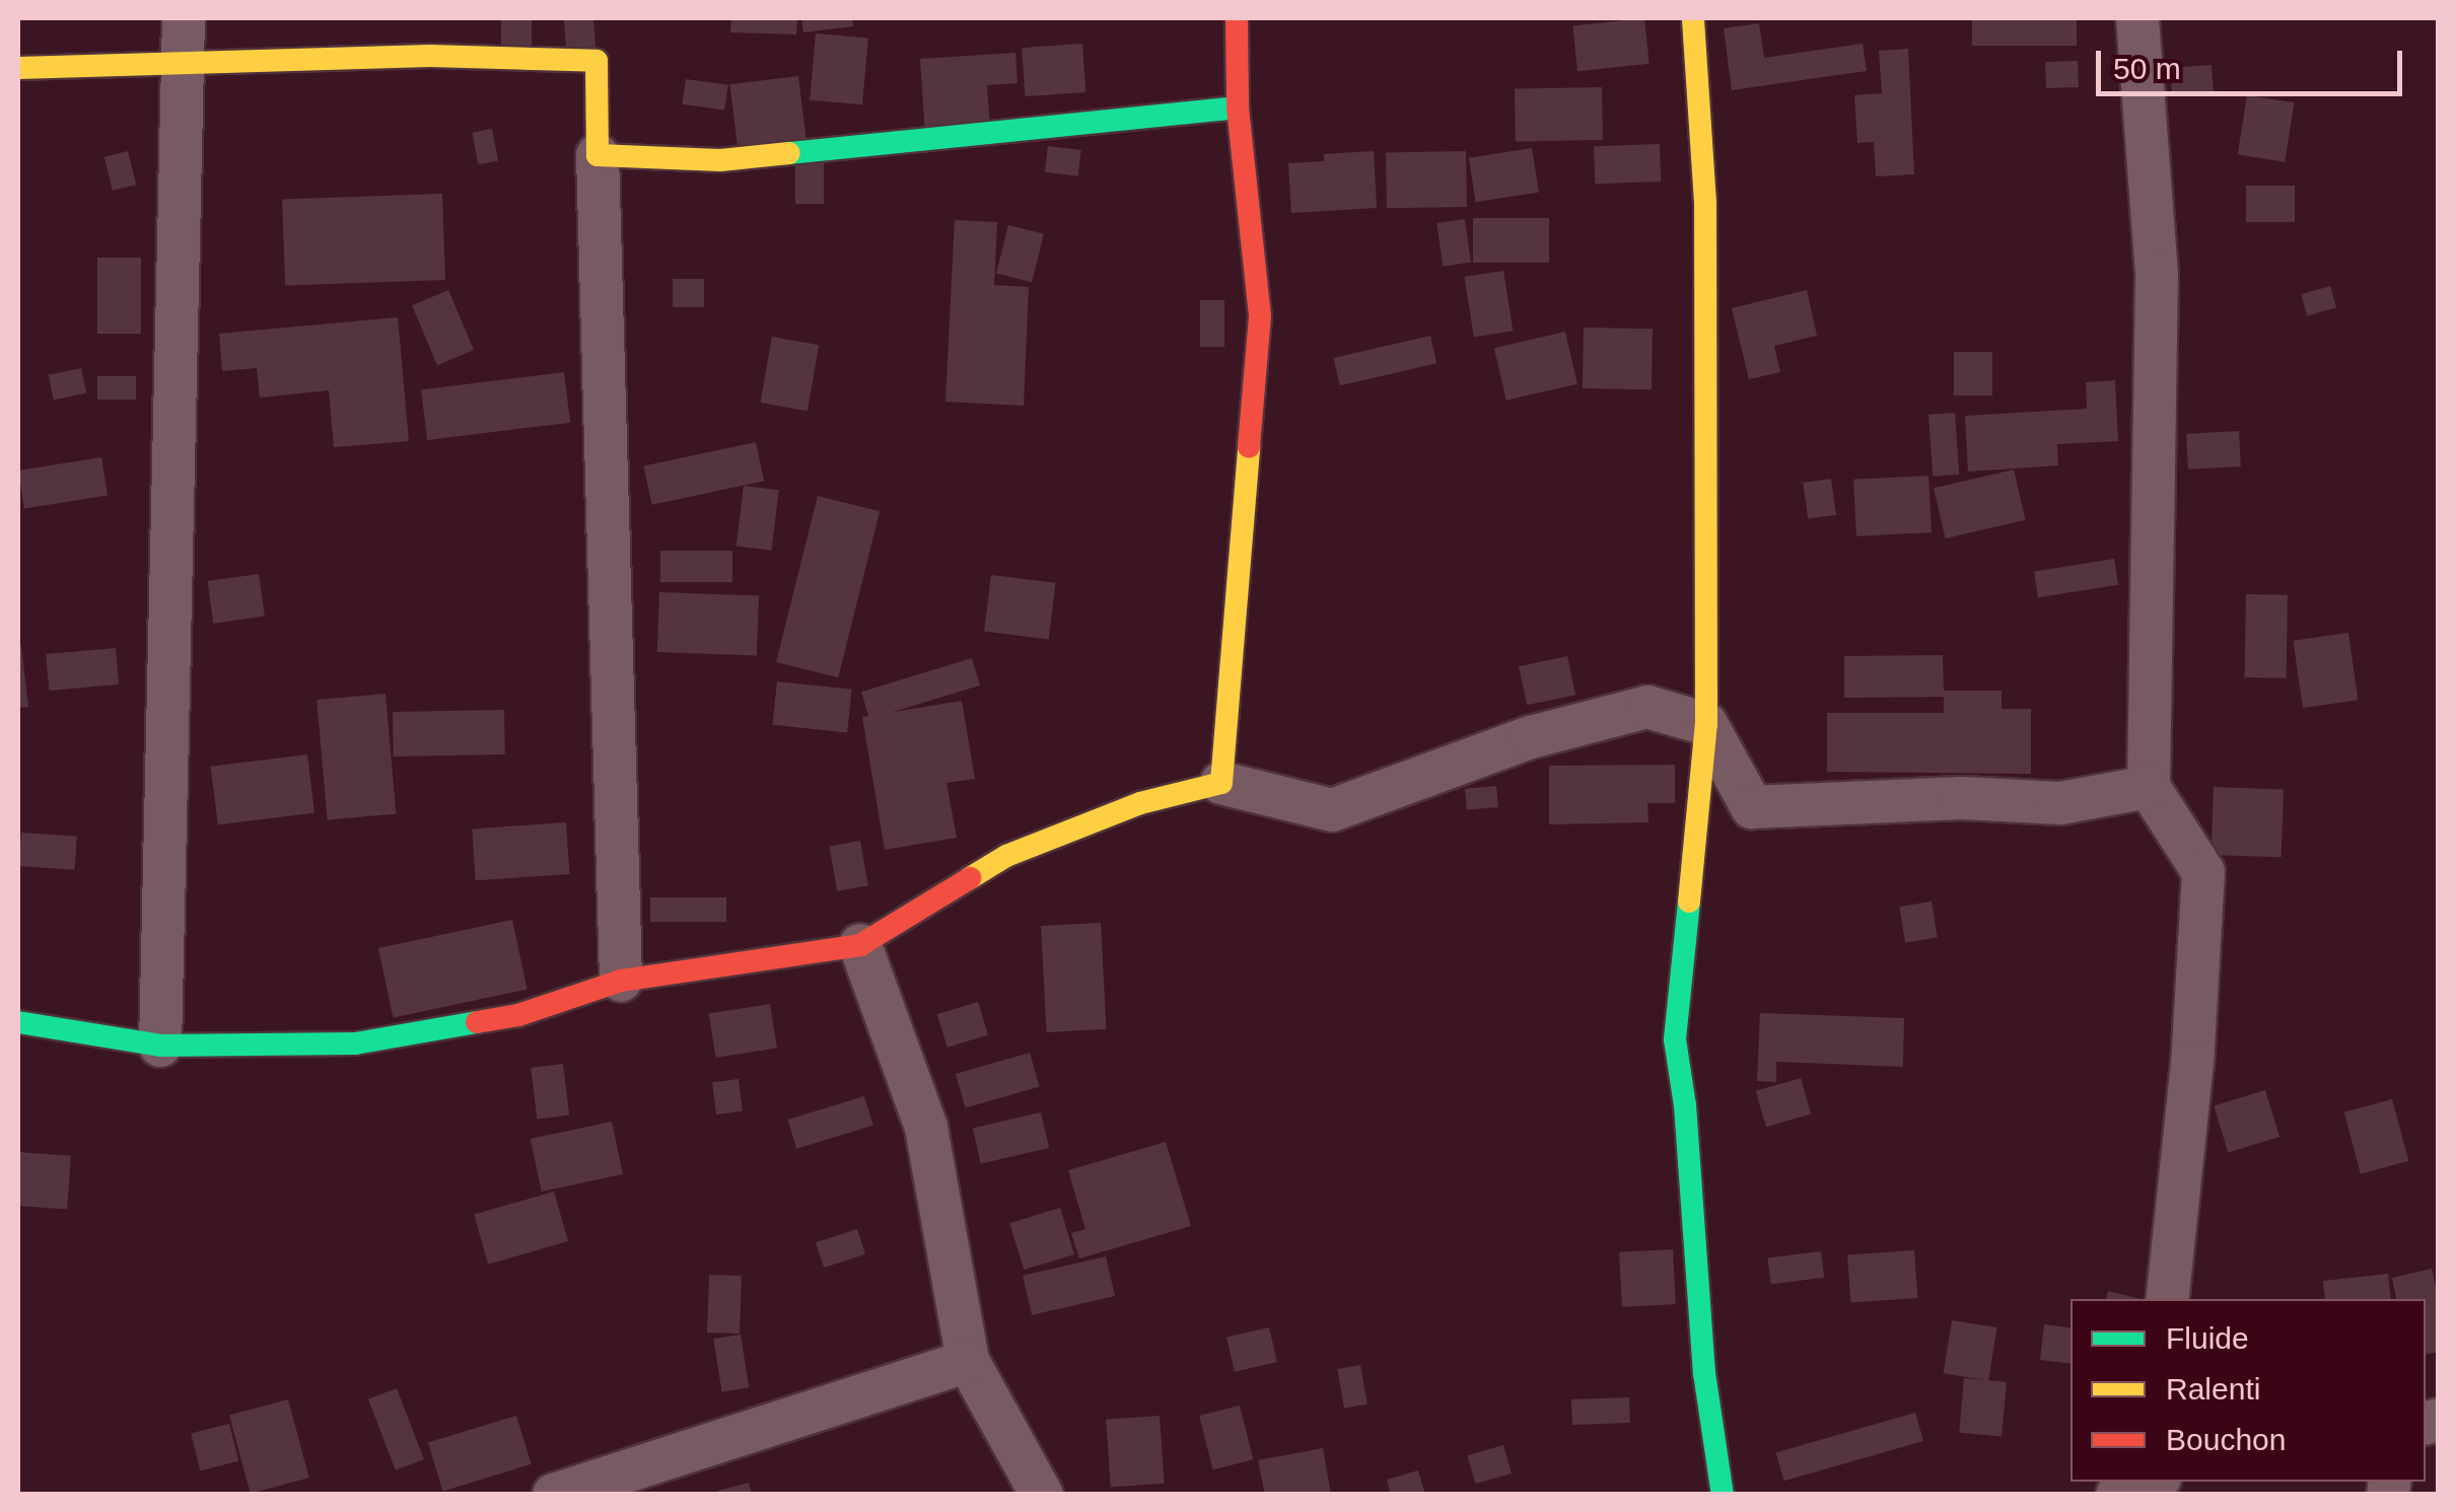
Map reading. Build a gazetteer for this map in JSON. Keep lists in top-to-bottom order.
{
  "legend": ["Fluide", "Ralenti", "Bouchon"],
  "scale_bar": "50 m"
}
